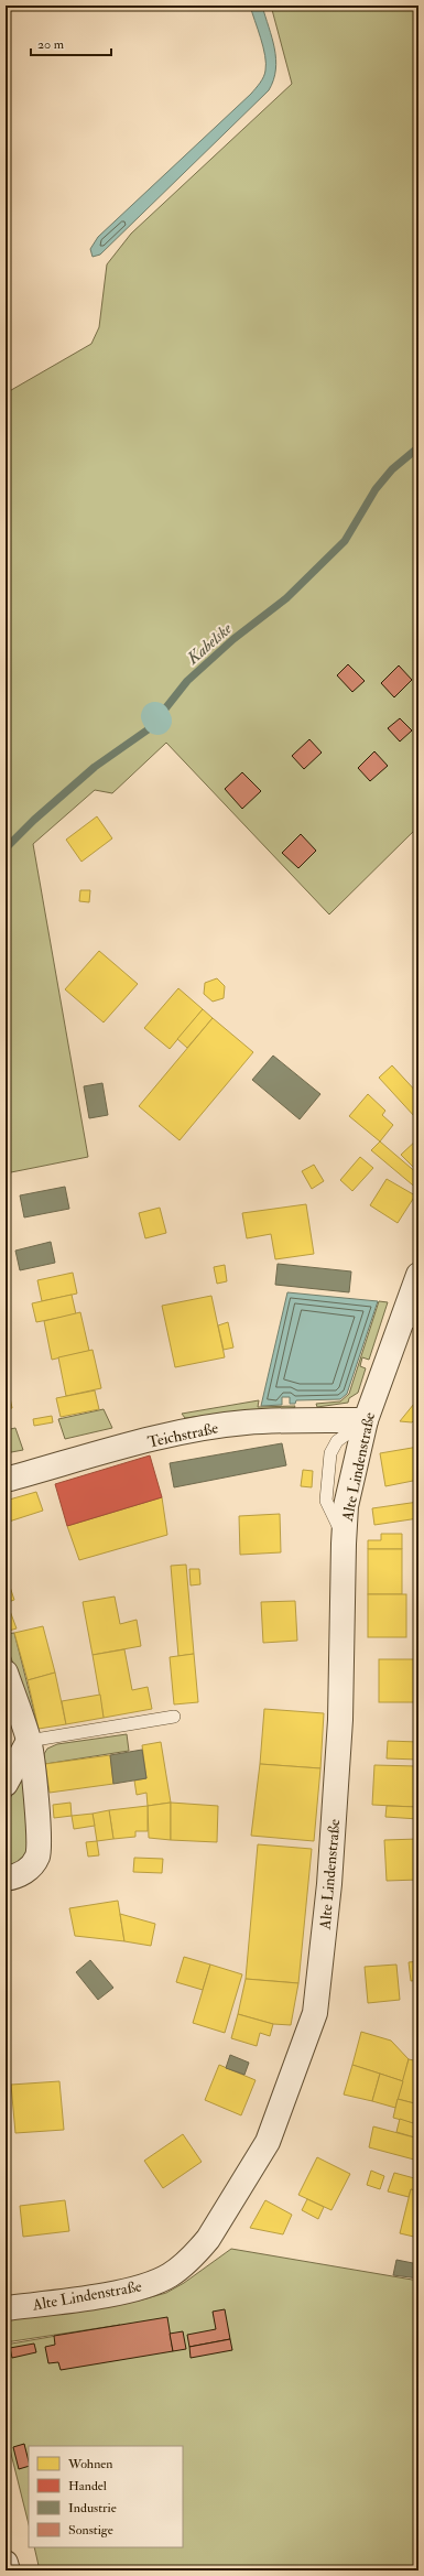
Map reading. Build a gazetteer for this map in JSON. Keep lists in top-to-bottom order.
{
  "streets": {
    "street": ["Teichstraße", "Alte Lindenstraße"]
  },
  "crossings": [
    ["Teichstraße", "Alte Lindenstraße"]
  ],
  "water": ["Kabelske"],
  "legend": [
    "Wohnen",
    "Handel",
    "Industrie",
    "Sonstige"
  ],
  "scale_bar": "20 m"
}
